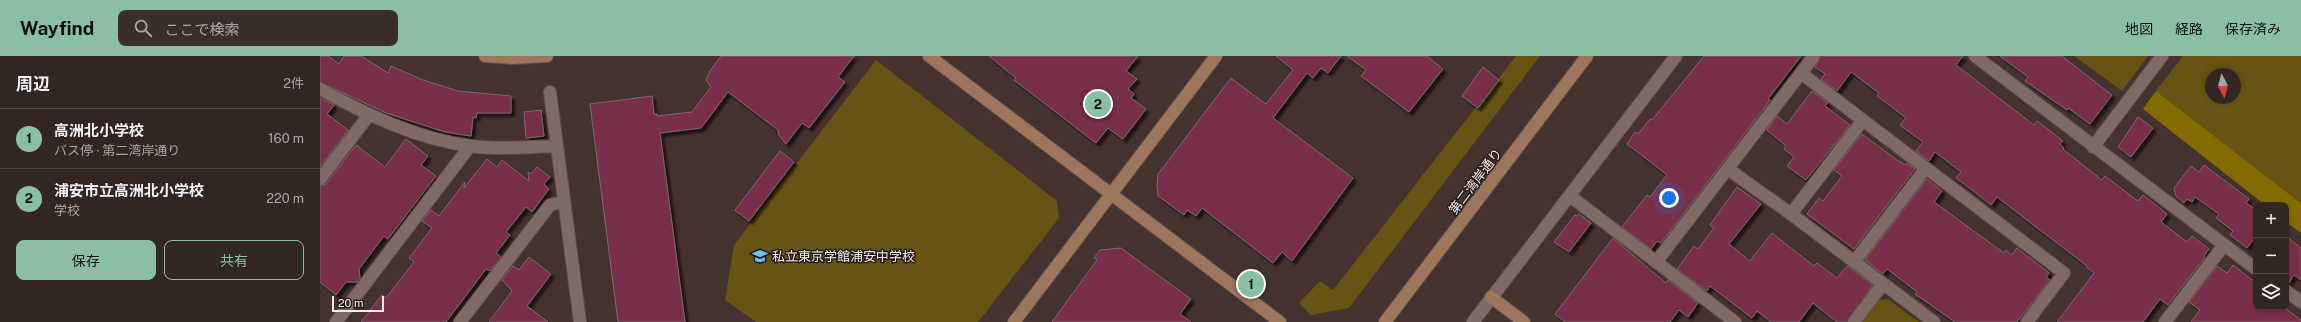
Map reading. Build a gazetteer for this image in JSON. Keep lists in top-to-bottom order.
{
  "streets": {
    "street": ["第二湾岸通り"]
  },
  "places": {
    "school or university": ["私立東京学館浦安中学校"]
  },
  "scale_bar": "20 m",
  "north": "bottom",
  "page": {
    "header": "Wayfind",
    "search": "ここで検索",
    "nav": ["地図", "経路", "保存済み"],
    "heading": ["周辺", "2件"],
    "pins": ["2", "1"],
    "list": [
      {
        "mark": "1",
        "name": "高洲北小学校",
        "note": "バス停 · 第二湾岸通り",
        "value": "160 m"
      },
      {
        "mark": "2",
        "name": "浦安市立高洲北小学校",
        "note": "学校",
        "value": "220 m"
      }
    ],
    "map_buttons": ["+", "−"],
    "buttons": ["保存", "共有"],
    "scale": "20 m"
  }
}
